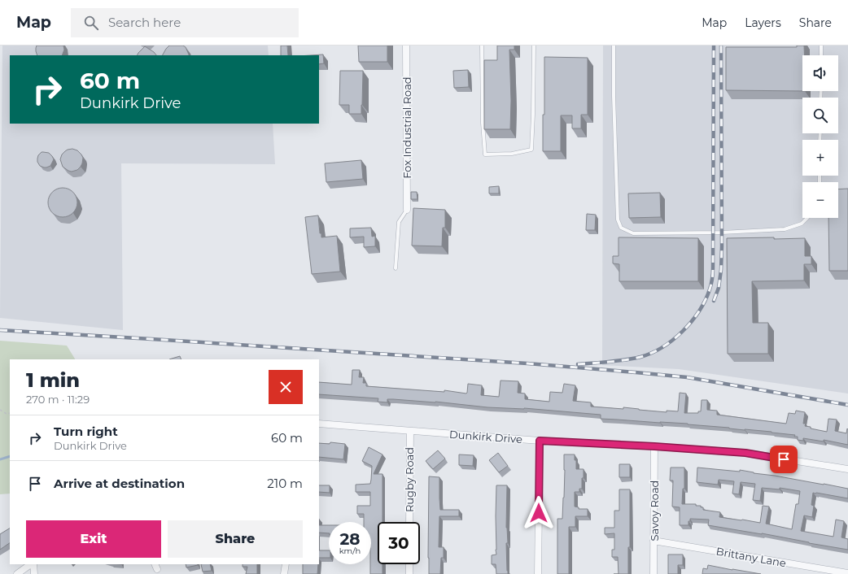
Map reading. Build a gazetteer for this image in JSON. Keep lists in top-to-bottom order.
{
  "streets": {
    "street": [
      "Fox Industrial Road",
      "Dunkirk Drive",
      "Rugby Road",
      "Savoy Road",
      "Brittany Lane"
    ]
  },
  "crossings": [
    ["Dunkirk Drive", "Rugby Road"],
    ["Dunkirk Drive", "Savoy Road"],
    ["Savoy Road", "Brittany Lane"]
  ],
  "page": {
    "header": "Map",
    "search": "Search here",
    "nav": ["Map", "Layers", "Share"],
    "map_buttons": ["+", "−"],
    "turn": ["60 m", "Dunkirk Drive"],
    "heading": ["1 min", "270 m · 11:29"],
    "list": [
      {
        "name": "Turn right",
        "note": "Dunkirk Drive",
        "value": "60 m"
      },
      {
        "name": "Arrive at destination",
        "value": "210 m"
      }
    ],
    "buttons": ["Exit", "Share"],
    "speed": "28 km/h",
    "limit": "30"
  }
}
